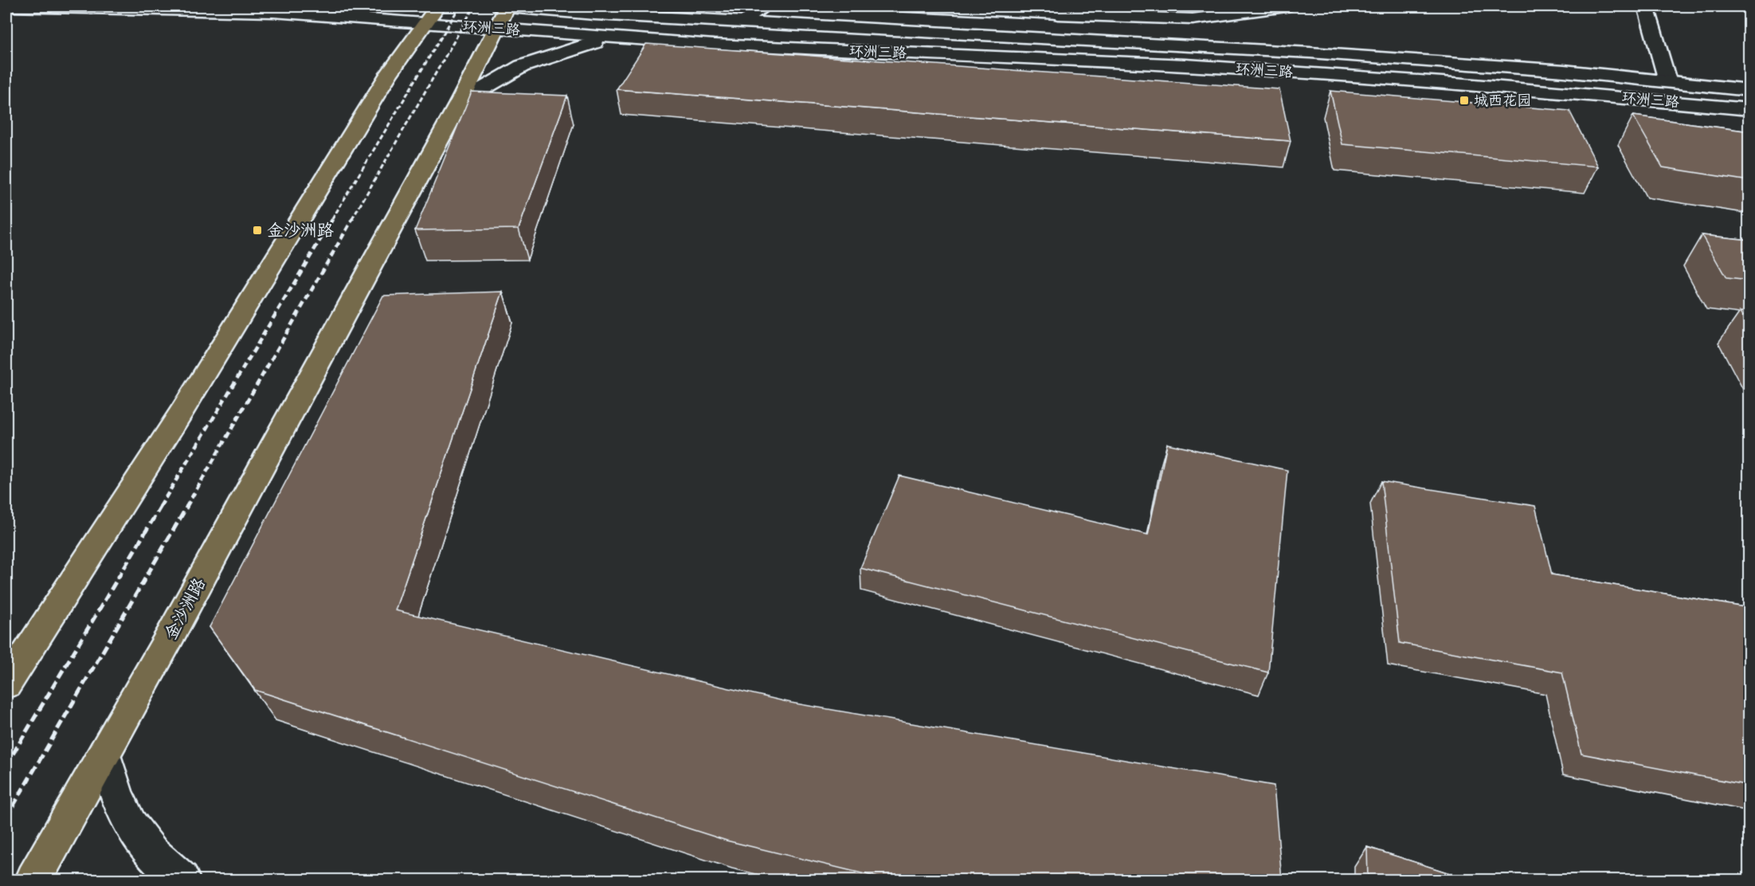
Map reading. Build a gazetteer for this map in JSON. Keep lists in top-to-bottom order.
{
  "streets": {
    "main road": ["金沙洲路"],
    "street": ["环洲三路"]
  },
  "crossings": [
    ["环洲三路", "金沙洲路"]
  ],
  "places": {
    "transit": ["城西花园", "金沙洲路"]
  }
}
